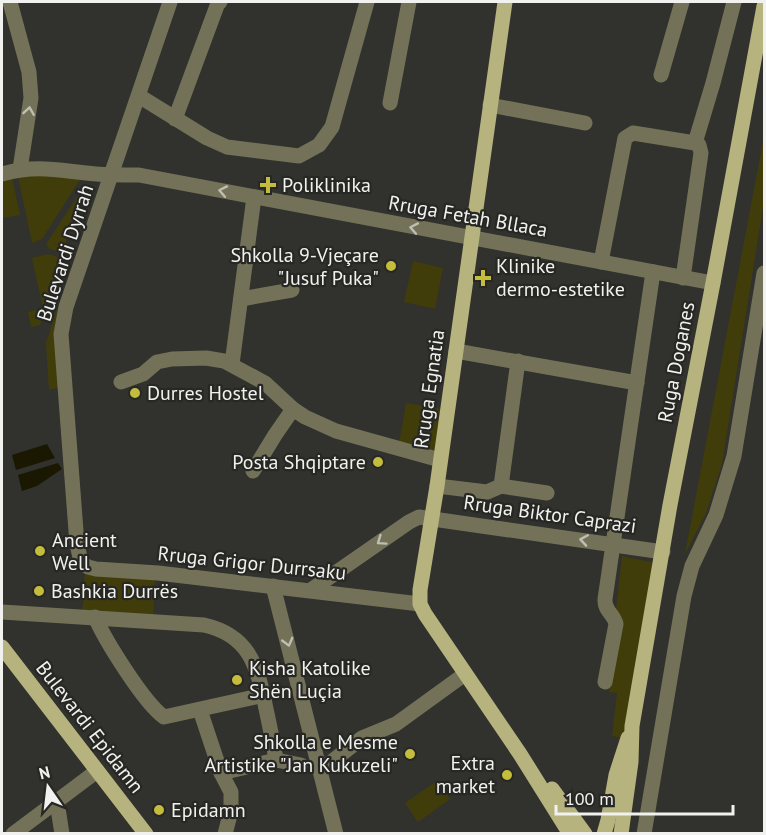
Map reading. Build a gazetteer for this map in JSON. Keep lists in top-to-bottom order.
{
  "streets": {
    "main road": ["Ruga Doganes", "Rruga Egnatia", "Bulevardi Epidamn"],
    "street": [
      "Rruga Fetah Bllaca",
      "Bulevardi Dyrrah",
      "Rruga Biktor Caprazi",
      "Rruga Grigor Durrsaku"
    ]
  },
  "crossings": [
    ["Rruga Fetah Bllaca", "Bulevardi Dyrrah"],
    ["Rruga Fetah Bllaca", "Ruga Doganes"],
    ["Rruga Fetah Bllaca", "Rruga Egnatia"],
    ["Bulevardi Dyrrah", "Rruga Grigor Durrsaku"],
    ["Ruga Doganes", "Rruga Biktor Caprazi"],
    ["Rruga Egnatia", "Rruga Biktor Caprazi"],
    ["Rruga Egnatia", "Rruga Grigor Durrsaku"]
  ],
  "one_way": ["Rruga Fetah Bllaca"],
  "places": {
    "health": ["Poliklinika", "Klinike dermo-estetike"],
    "other": [
      "Shkolla 9-Vjeçare \"Jusuf Puka\"",
      "Durres Hostel",
      "Posta Shqiptare",
      "Ancient Well",
      "Bashkia Durrës",
      "Kisha Katolike Shën Luçia",
      "Shkolla e Mesme Artistike \"Jan Kukuzeli\"",
      "Extra market",
      "Epidamn"
    ]
  },
  "scale_bar": "100 m",
  "north": "top"
}
